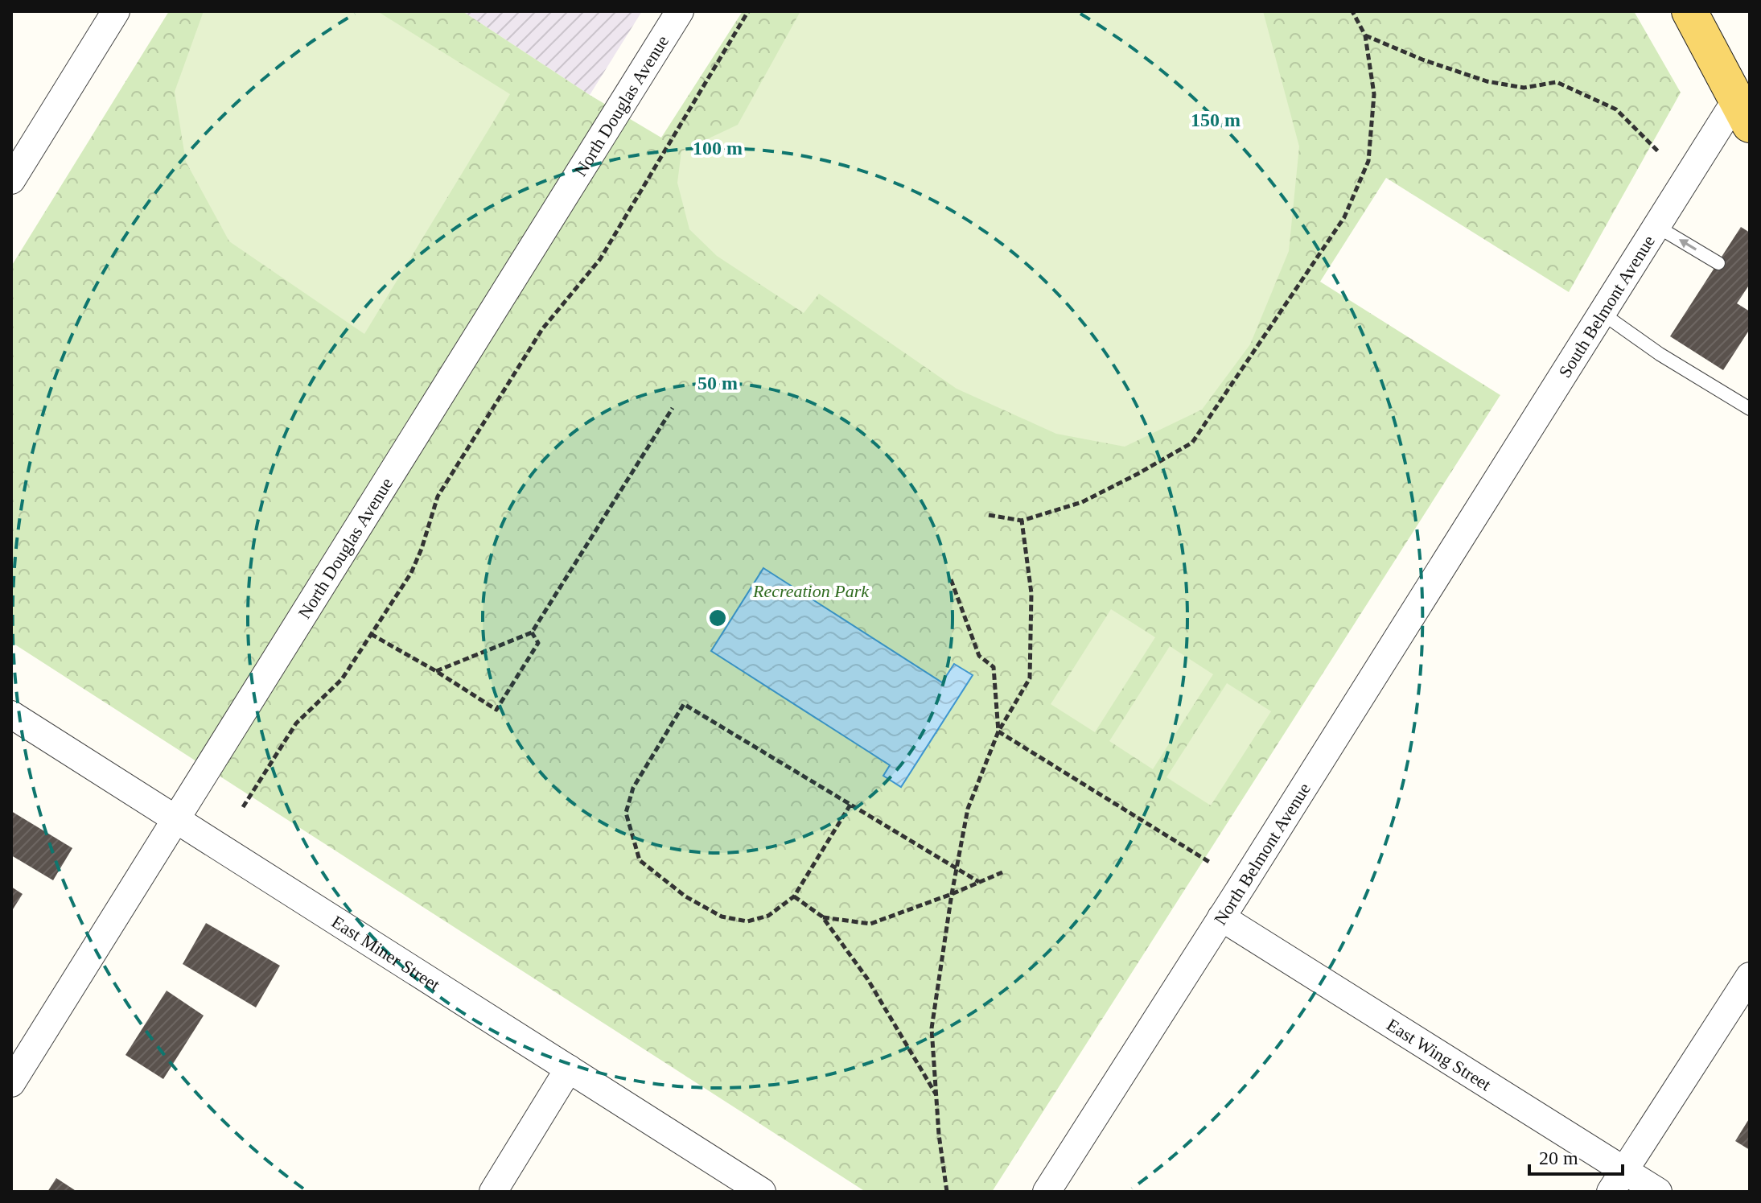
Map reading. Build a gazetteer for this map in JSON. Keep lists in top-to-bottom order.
{
  "streets": {
    "street": [
      "North Douglas Avenue",
      "South Belmont Avenue",
      "North Belmont Avenue",
      "East Miner Street",
      "East Wing Street"
    ]
  },
  "crossings": [
    ["North Douglas Avenue", "East Miner Street"],
    ["South Belmont Avenue", "North Belmont Avenue"],
    ["North Belmont Avenue", "East Wing Street"]
  ],
  "parks": ["Recreation Park"],
  "scale_bar": "20 m",
  "rings": ["150 m", "100 m", "50 m"]
}
